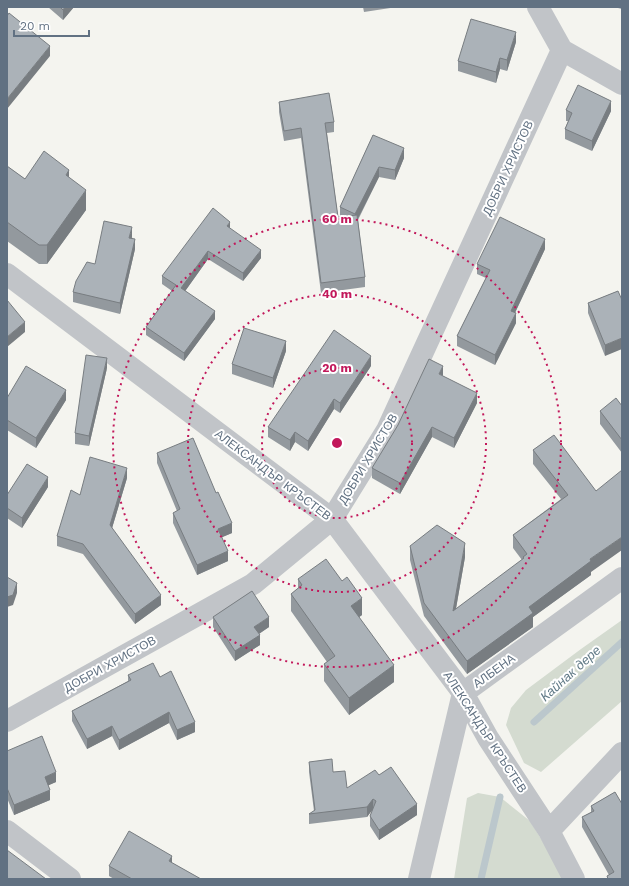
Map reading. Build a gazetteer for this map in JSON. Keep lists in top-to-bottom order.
{
  "streets": {
    "street": ["ДОБРИ ХРИСТОВ", "АЛЕКСАНДЪР КРЪСТЕВ", "АЛБЕНА"]
  },
  "crossings": [
    ["ДОБРИ ХРИСТОВ", "АЛЕКСАНДЪР КРЪСТЕВ"],
    ["АЛЕКСАНДЪР КРЪСТЕВ", "АЛБЕНА"]
  ],
  "water": ["Кайнак дере"],
  "scale_bar": "20 m",
  "rings": ["60 m", "40 m", "20 m"]
}
